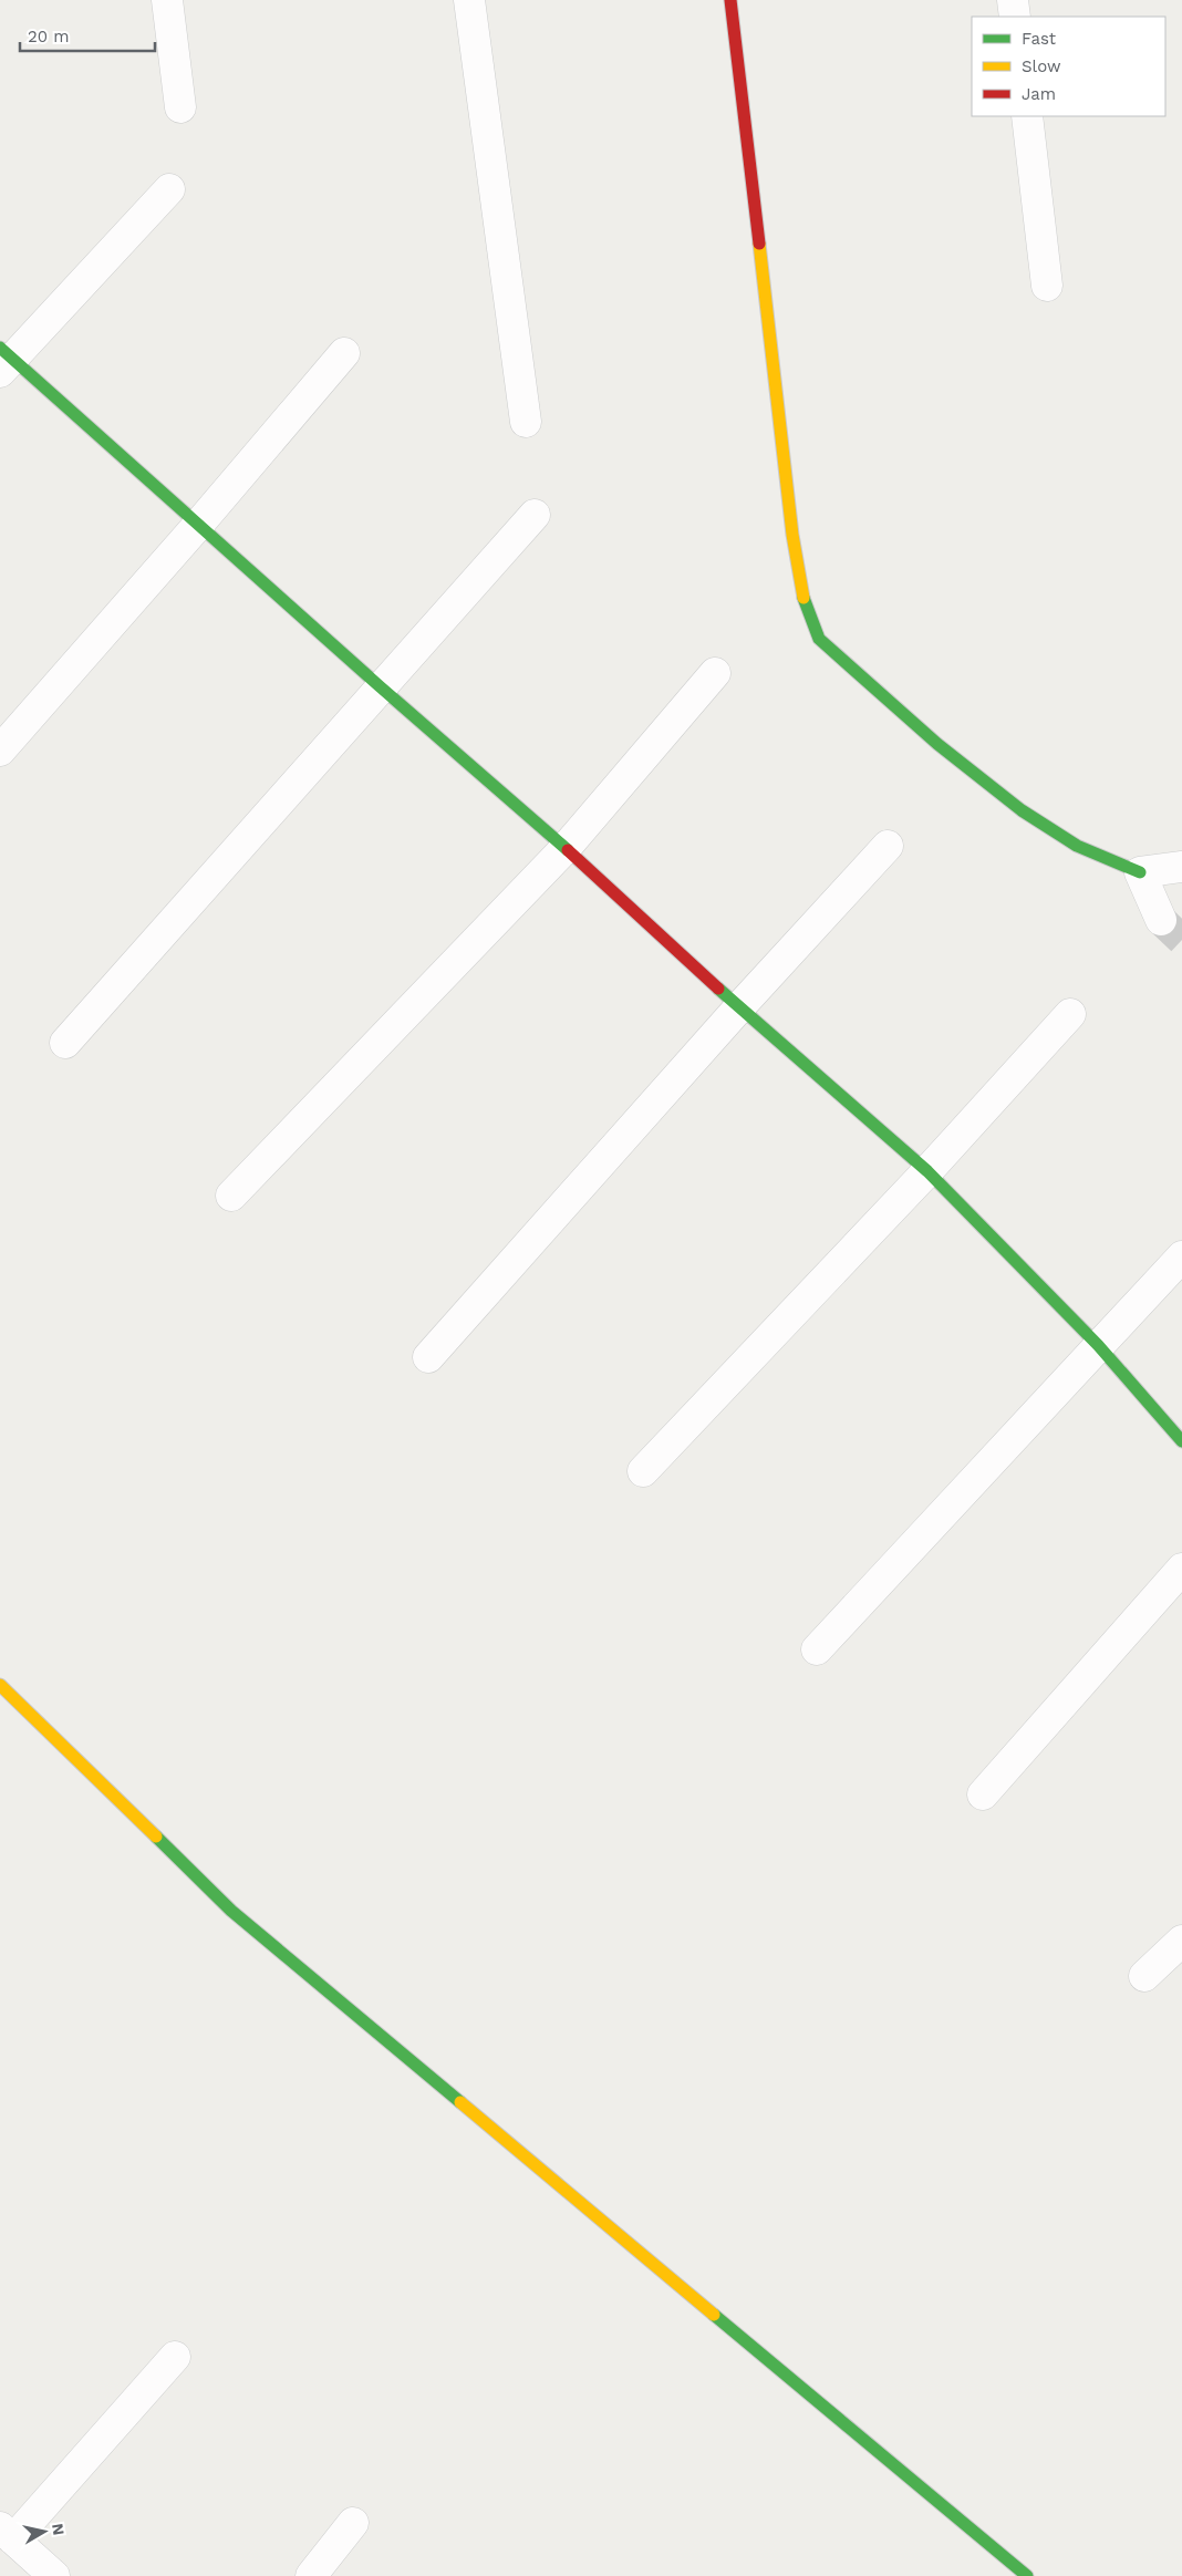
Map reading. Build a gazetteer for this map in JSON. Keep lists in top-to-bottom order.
{
  "legend": ["Fast", "Slow", "Jam"],
  "scale_bar": "20 m",
  "north": "right"
}
